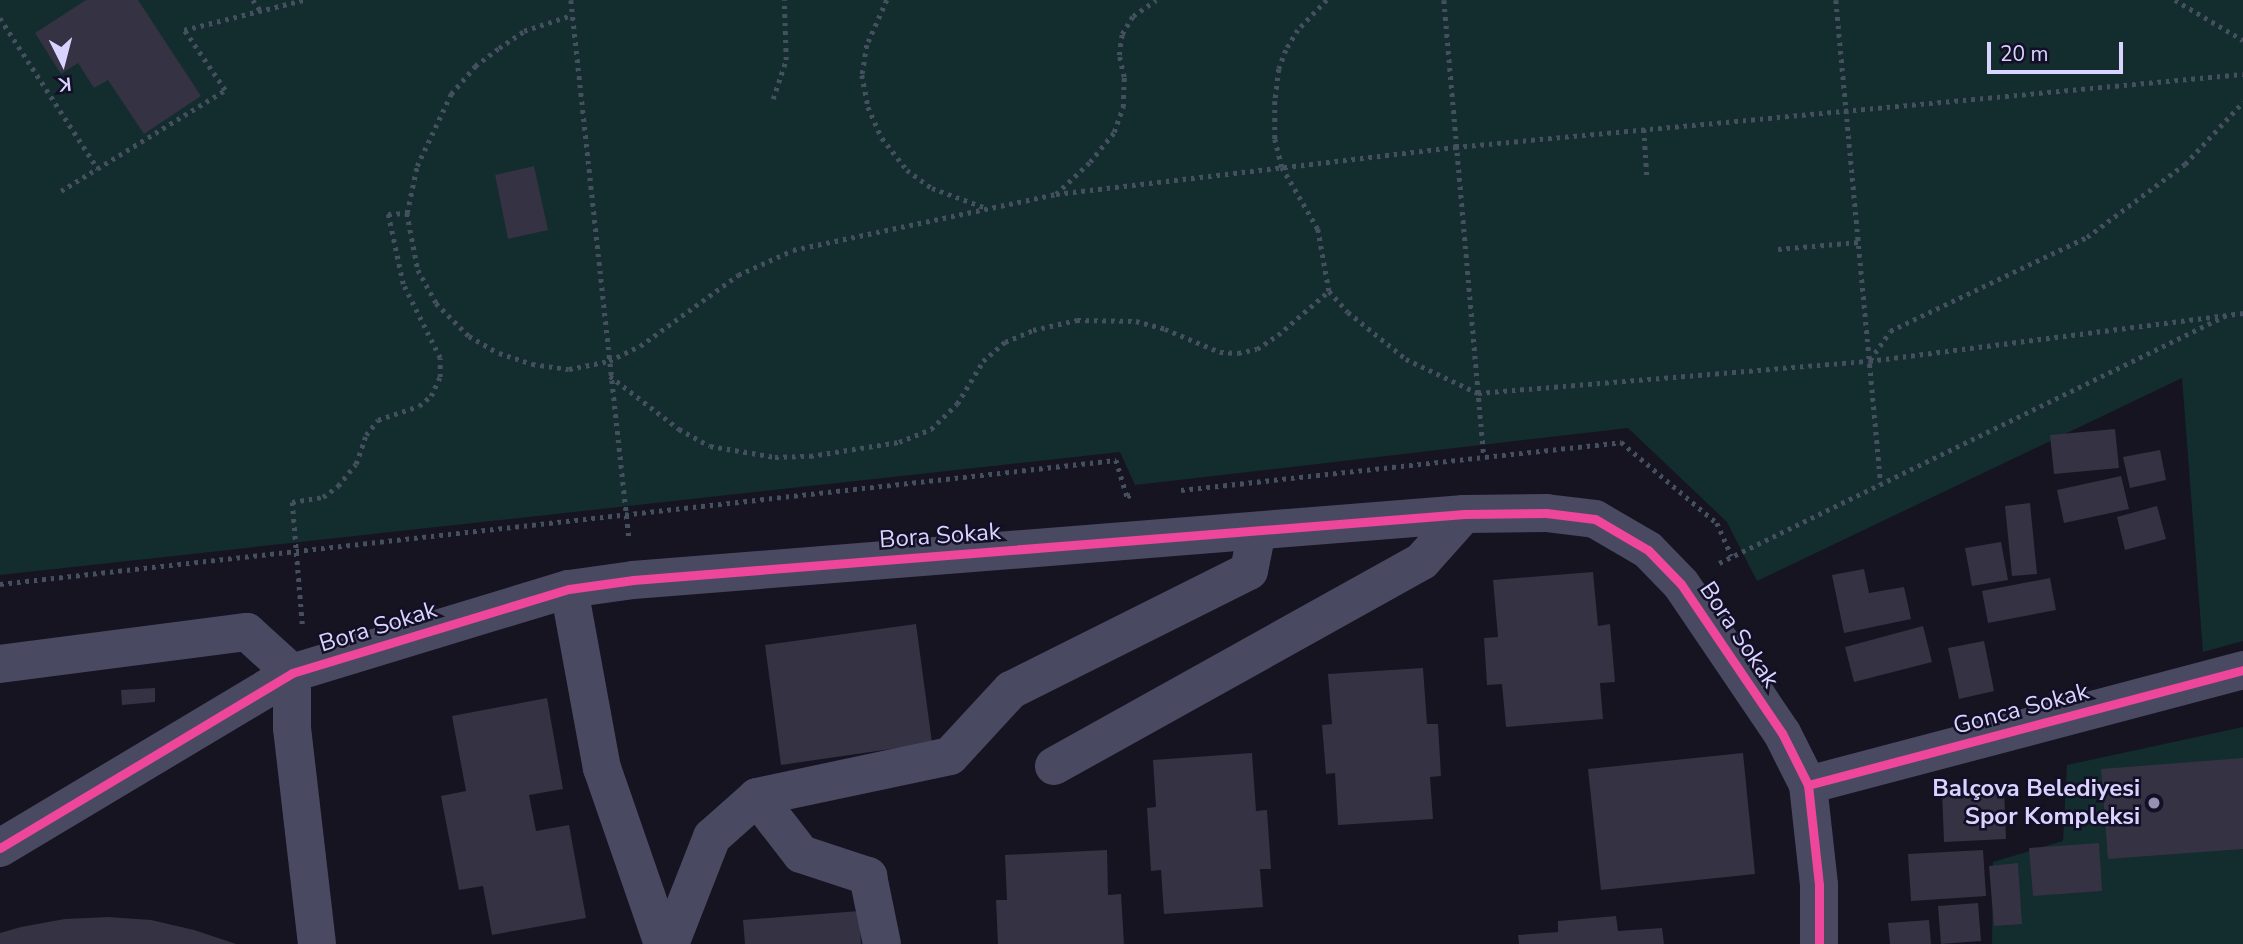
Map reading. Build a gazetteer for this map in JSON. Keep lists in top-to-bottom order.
{
  "streets": {
    "street": ["Bora Sokak", "Gonca Sokak"]
  },
  "crossings": [
    ["Bora Sokak", "Gonca Sokak"]
  ],
  "places": ["Balçova Belediyesi Spor Kompleksi"],
  "scale_bar": "20 m",
  "north": "bottom"
}
